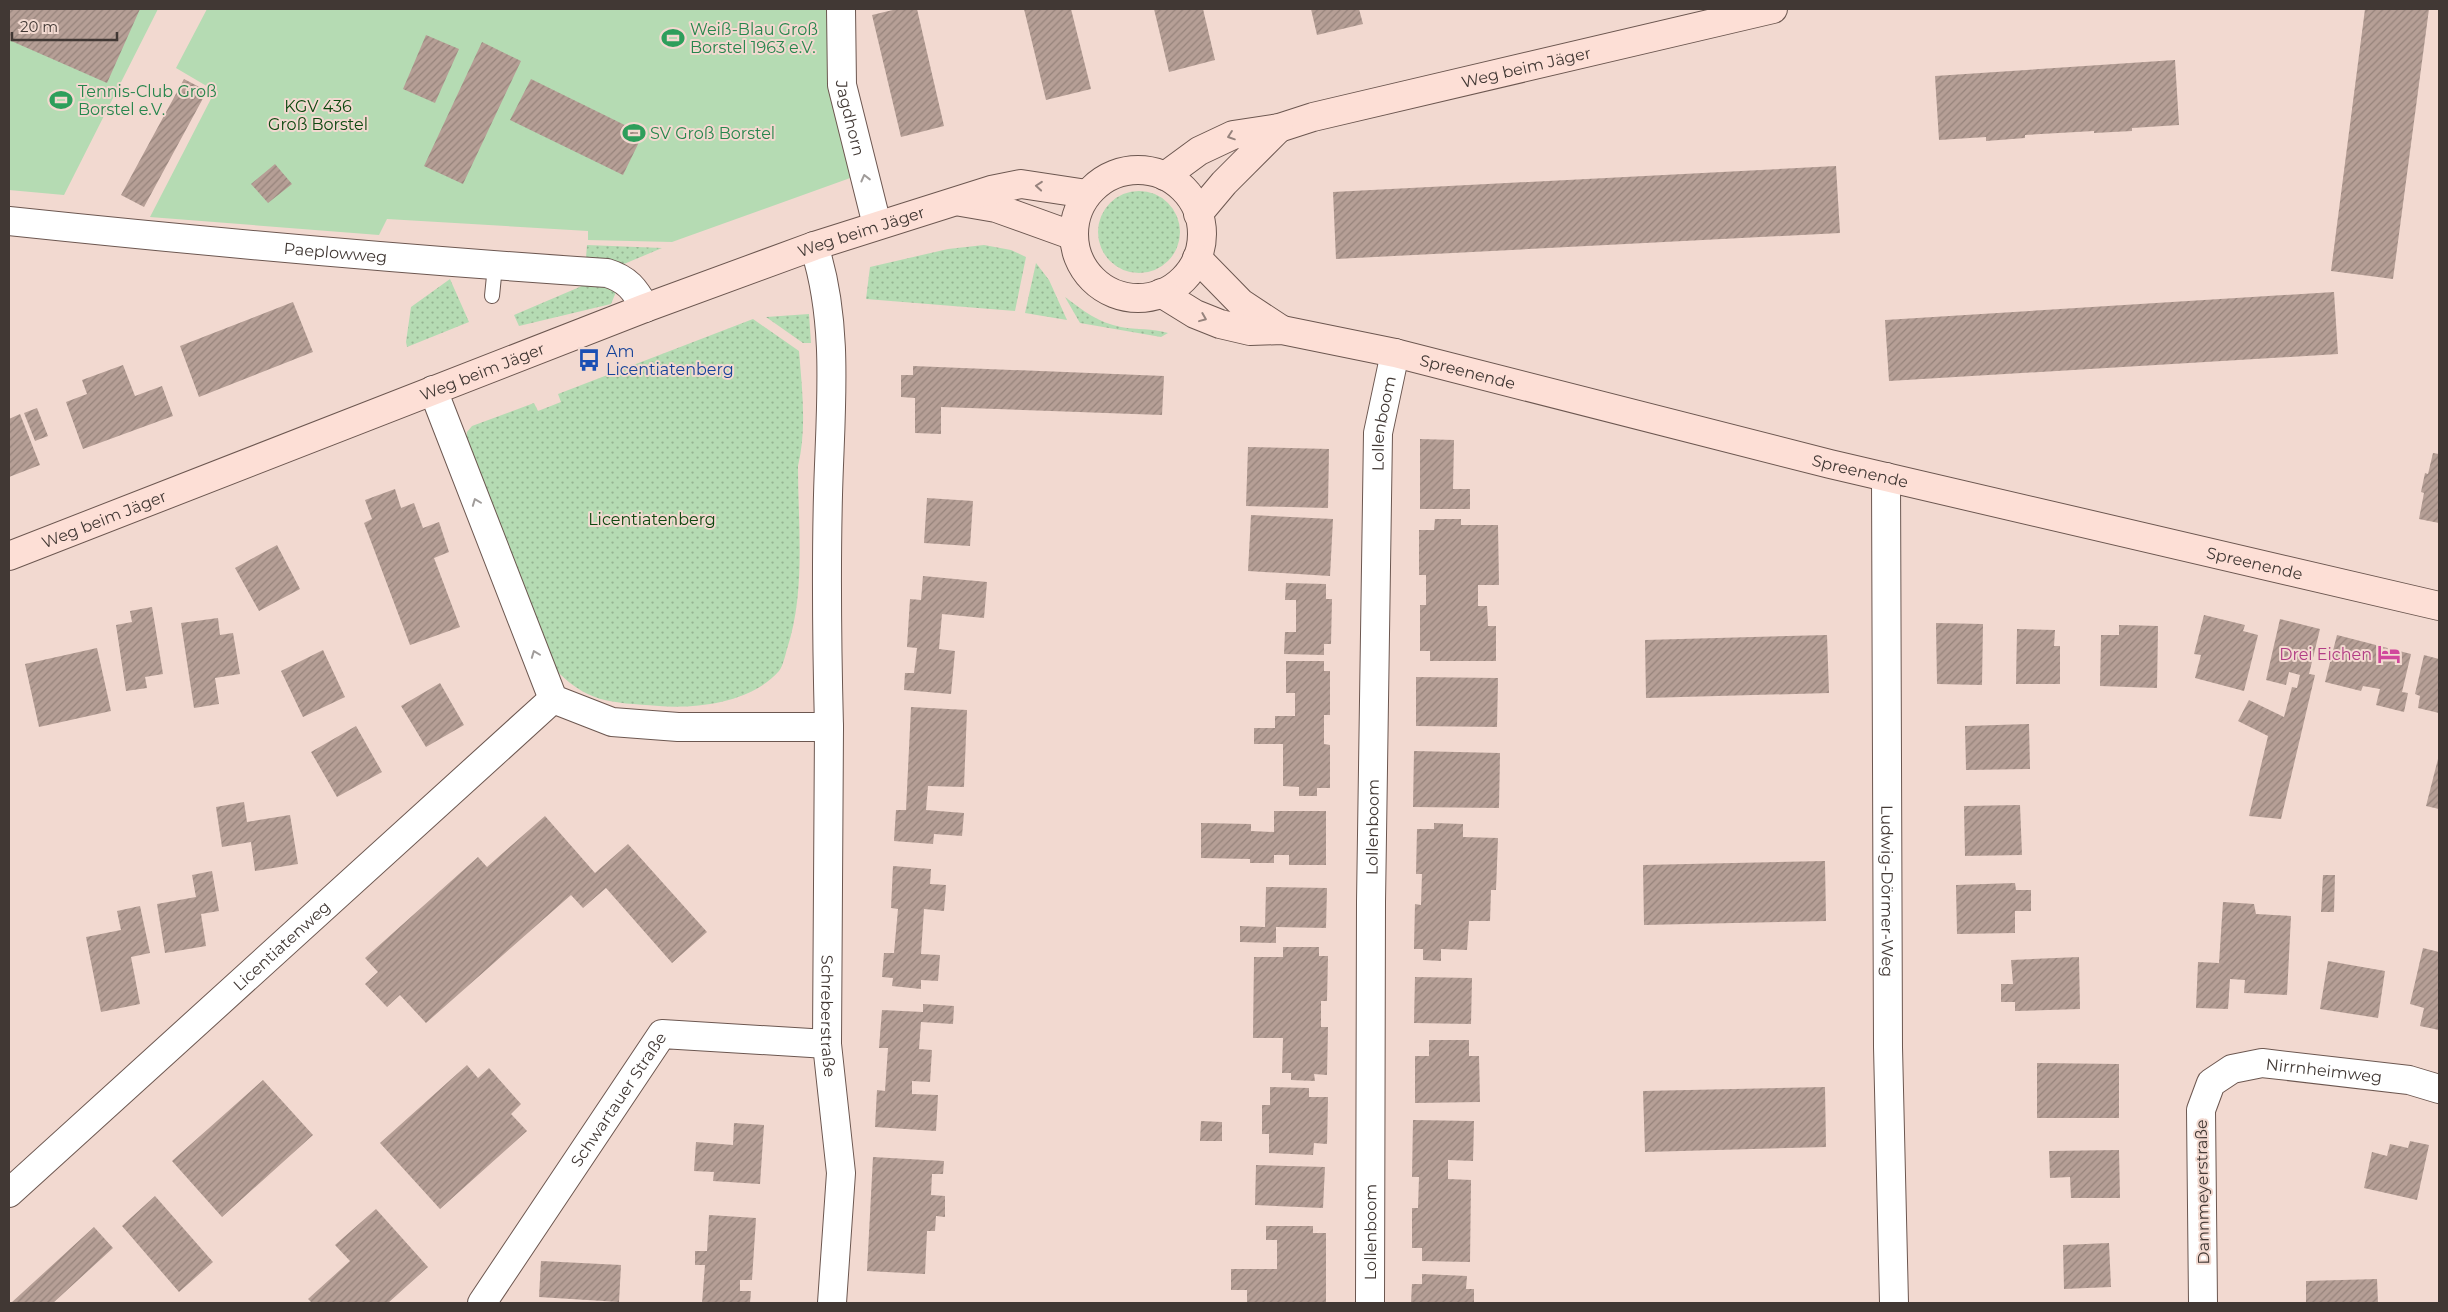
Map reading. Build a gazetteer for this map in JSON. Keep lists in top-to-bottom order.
{
  "streets": {
    "street": [
      "Weg beim Jäger",
      "Jagdhorn",
      "Paeplowweg",
      "Spreenende",
      "Lollenboom",
      "Ludwig-Dörmer-Weg",
      "Licentiatenweg",
      "Schreberstraße",
      "Nirrnheimweg",
      "Schwartauer Straße",
      "Dannmeyerstraße"
    ]
  },
  "crossings": [
    ["Weg beim Jäger", "Jagdhorn"],
    ["Weg beim Jäger", "Paeplowweg"],
    ["Weg beim Jäger", "Spreenende"],
    ["Spreenende", "Lollenboom"],
    ["Spreenende", "Ludwig-Dörmer-Weg"],
    ["Schreberstraße", "Schwartauer Straße"],
    ["Nirrnheimweg", "Dannmeyerstraße"]
  ],
  "one_way": ["Jagdhorn"],
  "parks": ["KGV 436 Groß Borstel", "Licentiatenberg"],
  "places": {
    "sports": ["Weiß-Blau Groß Borstel 1963 e.V.", "Tennis-Club Groß Borstel e.V.", "SV Groß Borstel"],
    "bus stop": ["Am Licentiatenberg"],
    "hotel": ["Drei Eichen"]
  },
  "scale_bar": "20 m"
}
